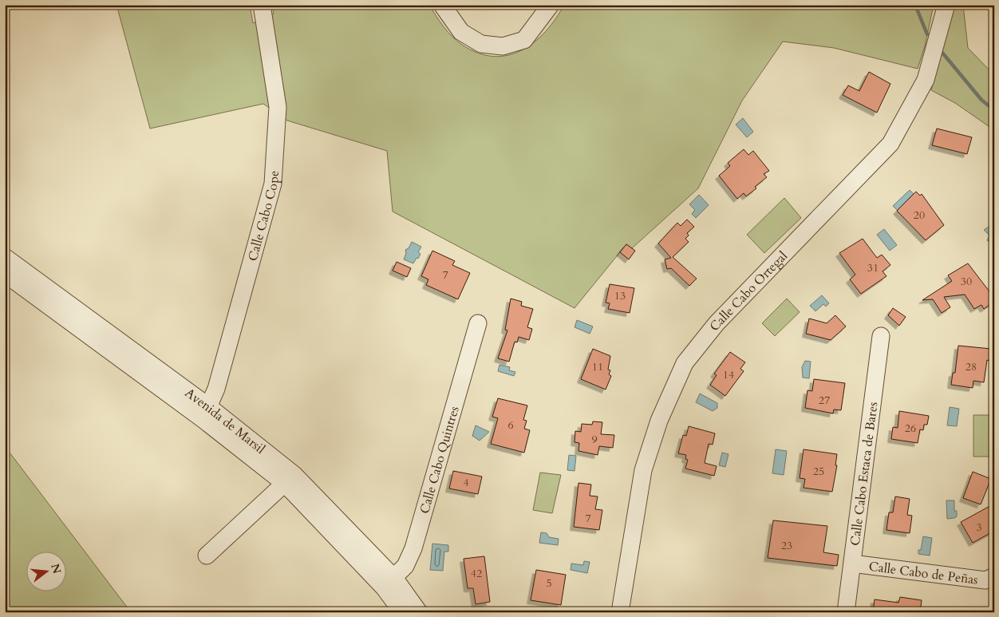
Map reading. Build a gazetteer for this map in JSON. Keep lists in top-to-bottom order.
{
  "streets": {
    "street": [
      "Calle Cabo Cope",
      "Calle Cabo Ortegal",
      "Avenida de Marsil",
      "Calle Cabo Quintres",
      "Calle Cabo Estaca de Bares",
      "Calle Cabo de Peñas"
    ]
  },
  "crossings": [
    ["Calle Cabo Cope", "Avenida de Marsil"],
    ["Avenida de Marsil", "Calle Cabo Quintres"],
    ["Calle Cabo Estaca de Bares", "Calle Cabo de Peñas"]
  ],
  "house_numbers": [
    "20",
    "31",
    "7",
    "30",
    "13",
    "11",
    "28",
    "14",
    "27",
    "6",
    "26",
    "9",
    "25",
    "4",
    "7",
    "3",
    "23",
    "42",
    "5"
  ],
  "north": "right"
}
